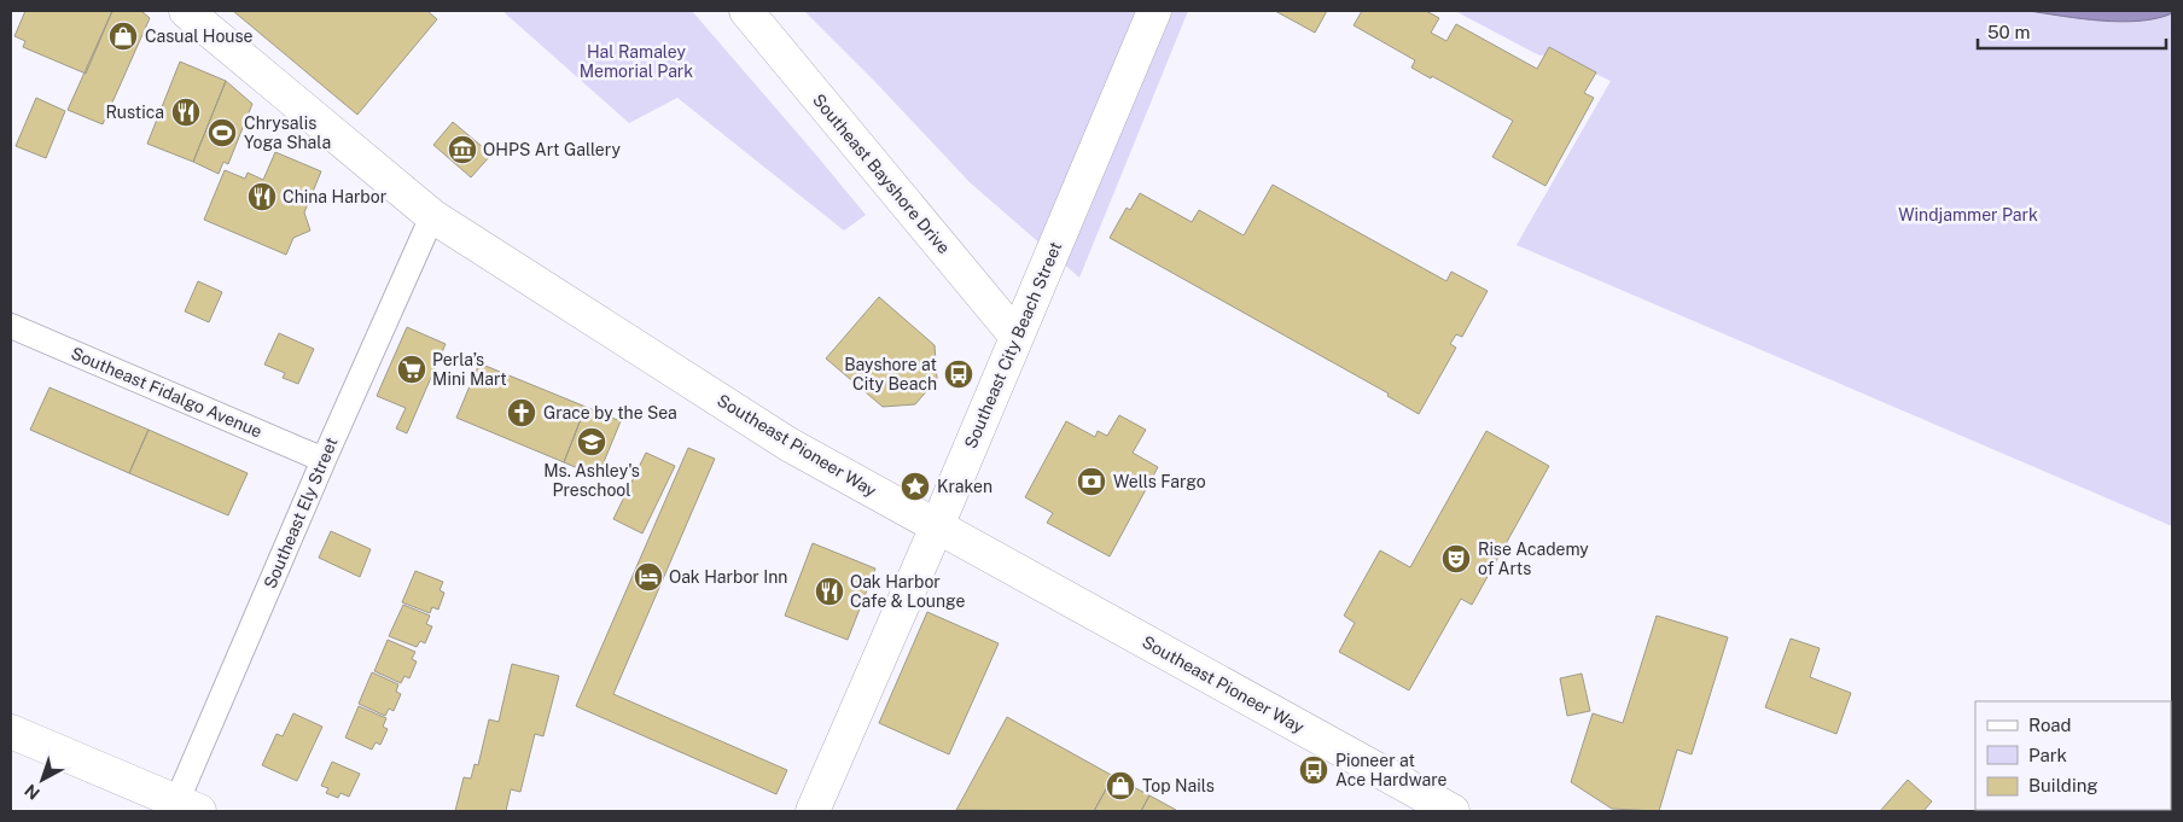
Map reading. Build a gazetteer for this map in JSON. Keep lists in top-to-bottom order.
{
  "streets": {
    "street": [
      "Southeast Bayshore Drive",
      "Southeast City Beach Street",
      "Southeast Fidalgo Avenue",
      "Southeast Pioneer Way",
      "Southeast Ely Street"
    ]
  },
  "crossings": [
    ["Southeast Bayshore Drive", "Southeast City Beach Street"],
    ["Southeast City Beach Street", "Southeast Pioneer Way"],
    ["Southeast Fidalgo Avenue", "Southeast Ely Street"],
    ["Southeast Pioneer Way", "Southeast Ely Street"]
  ],
  "parks": ["Hal Ramaley Memorial Park", "Windjammer Park"],
  "places": {
    "shop": ["Casual House", "Top Nails"],
    "restaurant": ["Rustica", "China Harbor", "Oak Harbor Cafe & Lounge"],
    "sports": ["Chrysalis Yoga Shala"],
    "museum": ["OHPS Art Gallery"],
    "supermarket": ["Perla’s Mini Mart"],
    "bus stop": ["Bayshore at City Beach", "Pioneer at Ace Hardware"],
    "church": ["Grace by the Sea"],
    "school or university": ["Ms. Ashley's Preschool"],
    "bank": ["Wells Fargo"],
    "place": ["Kraken"],
    "theatre": ["Rise Academy of Arts"],
    "hotel": ["Oak Harbor Inn"]
  },
  "legend": ["Road", "Park", "Building"],
  "scale_bar": "50 m",
  "north": "bottom left"
}
